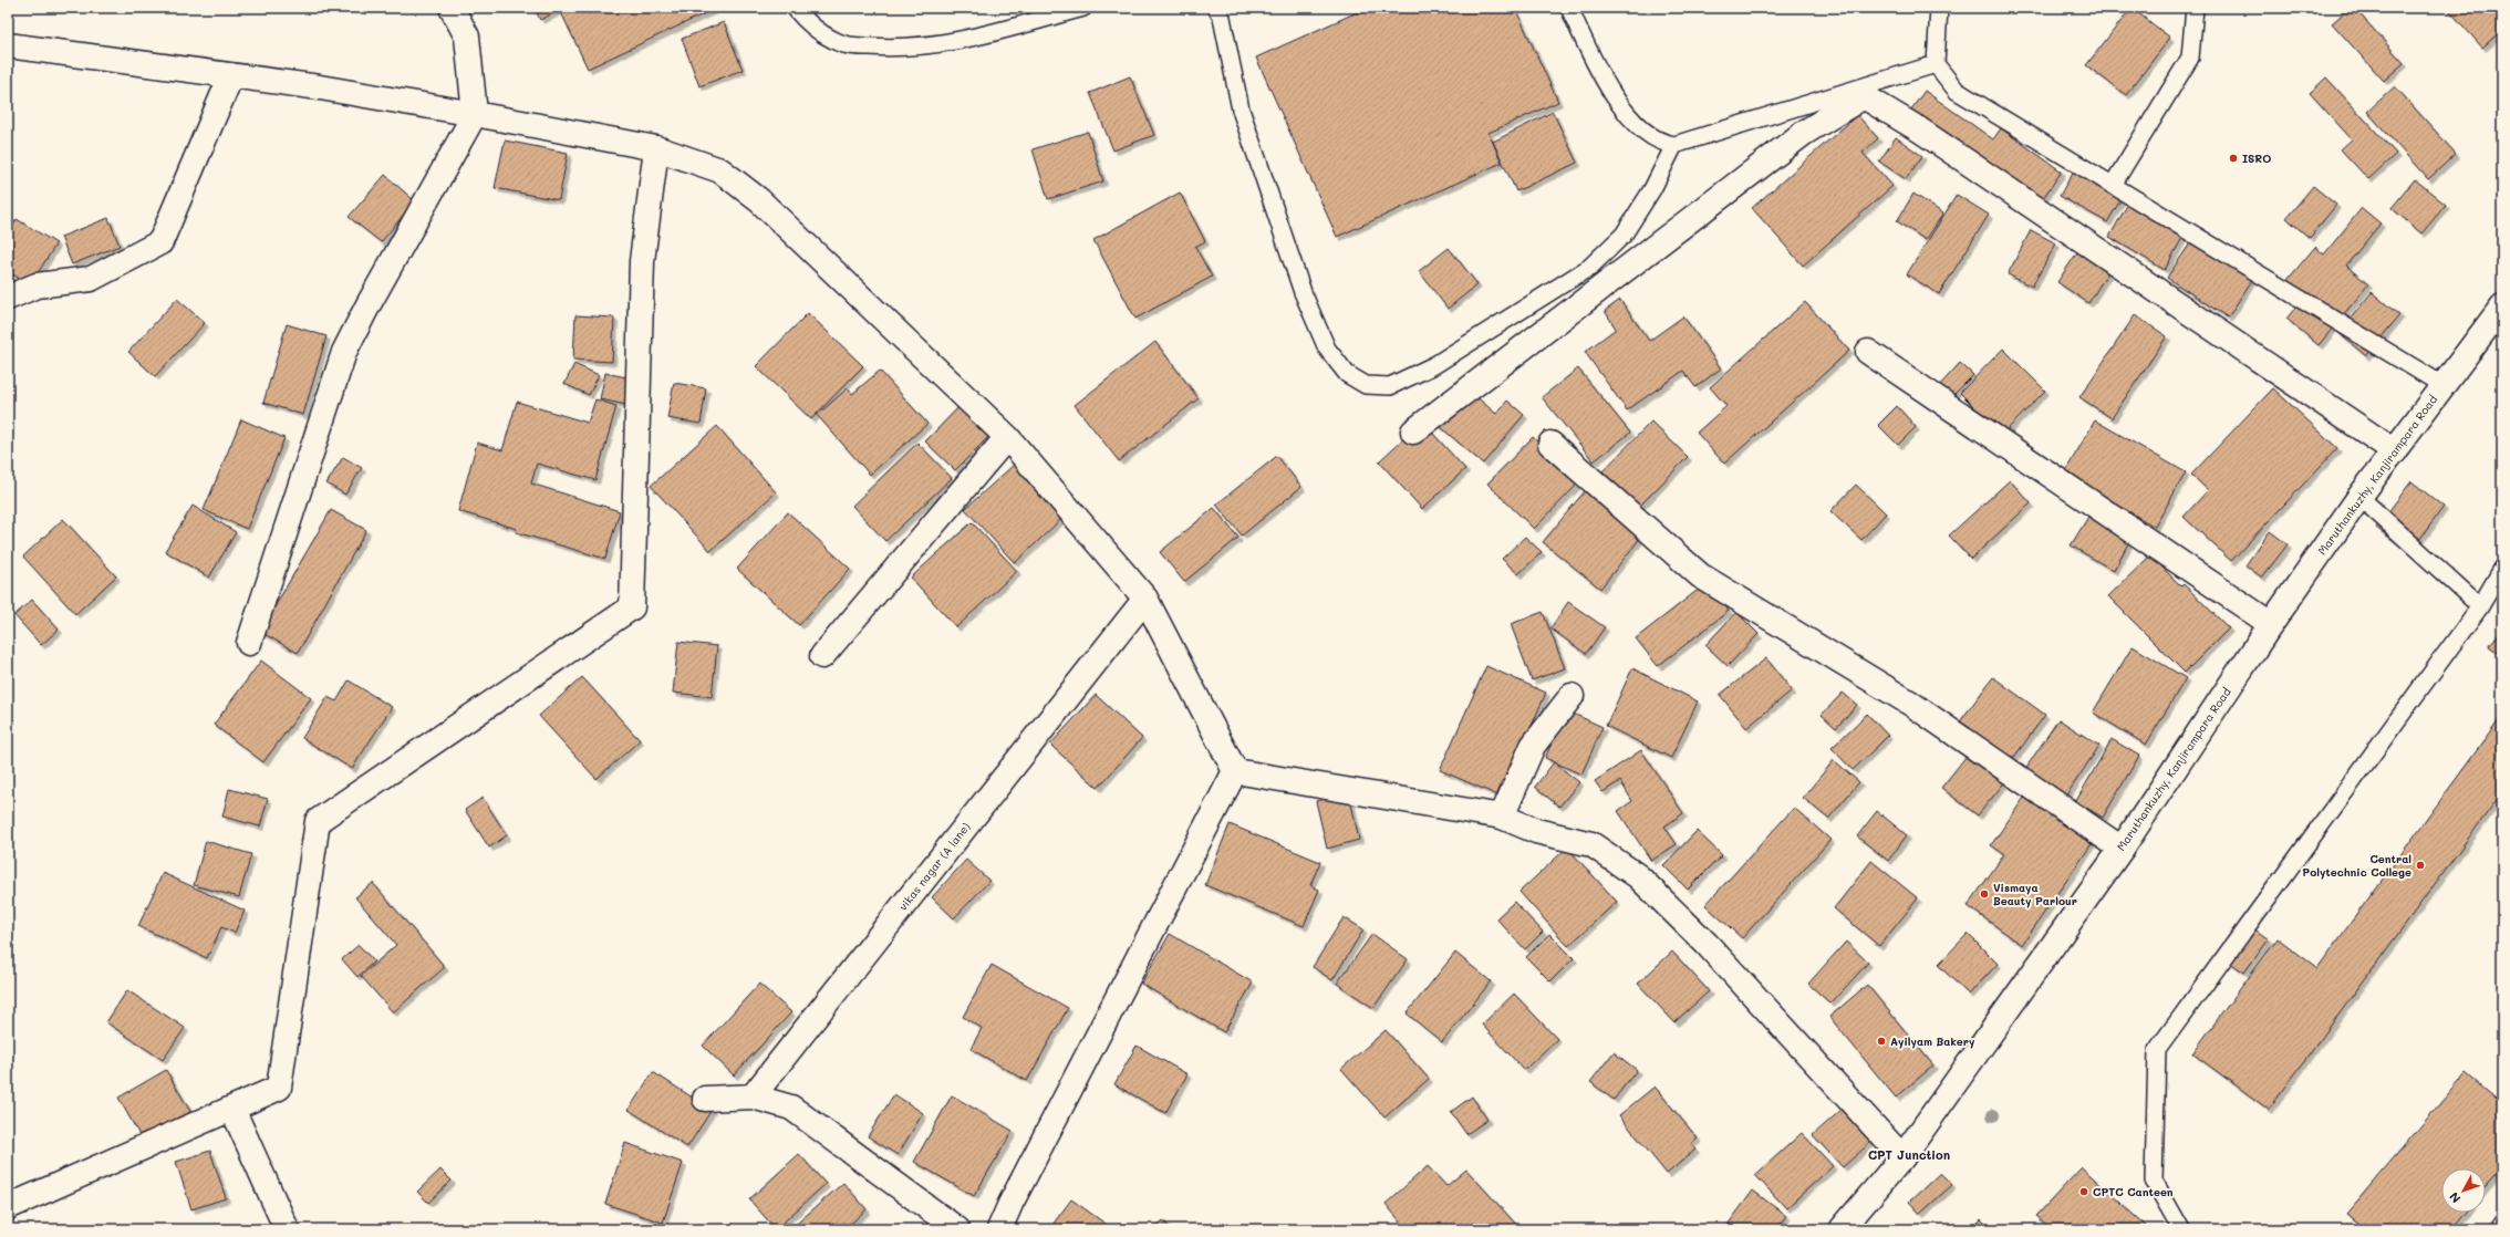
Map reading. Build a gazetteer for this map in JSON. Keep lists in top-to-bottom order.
{
  "streets": {
    "street": ["Maruthankuzhy, Kanjirampara Road", "vikas nagar (A lane)"]
  },
  "districts": ["CPT Junction"],
  "places": [
    "ISRO",
    "Central Polytechnic College",
    "Vismaya Beauty Parlour",
    "Ayilyam Bakery",
    "CPTC Canteen"
  ],
  "north": "bottom left"
}
